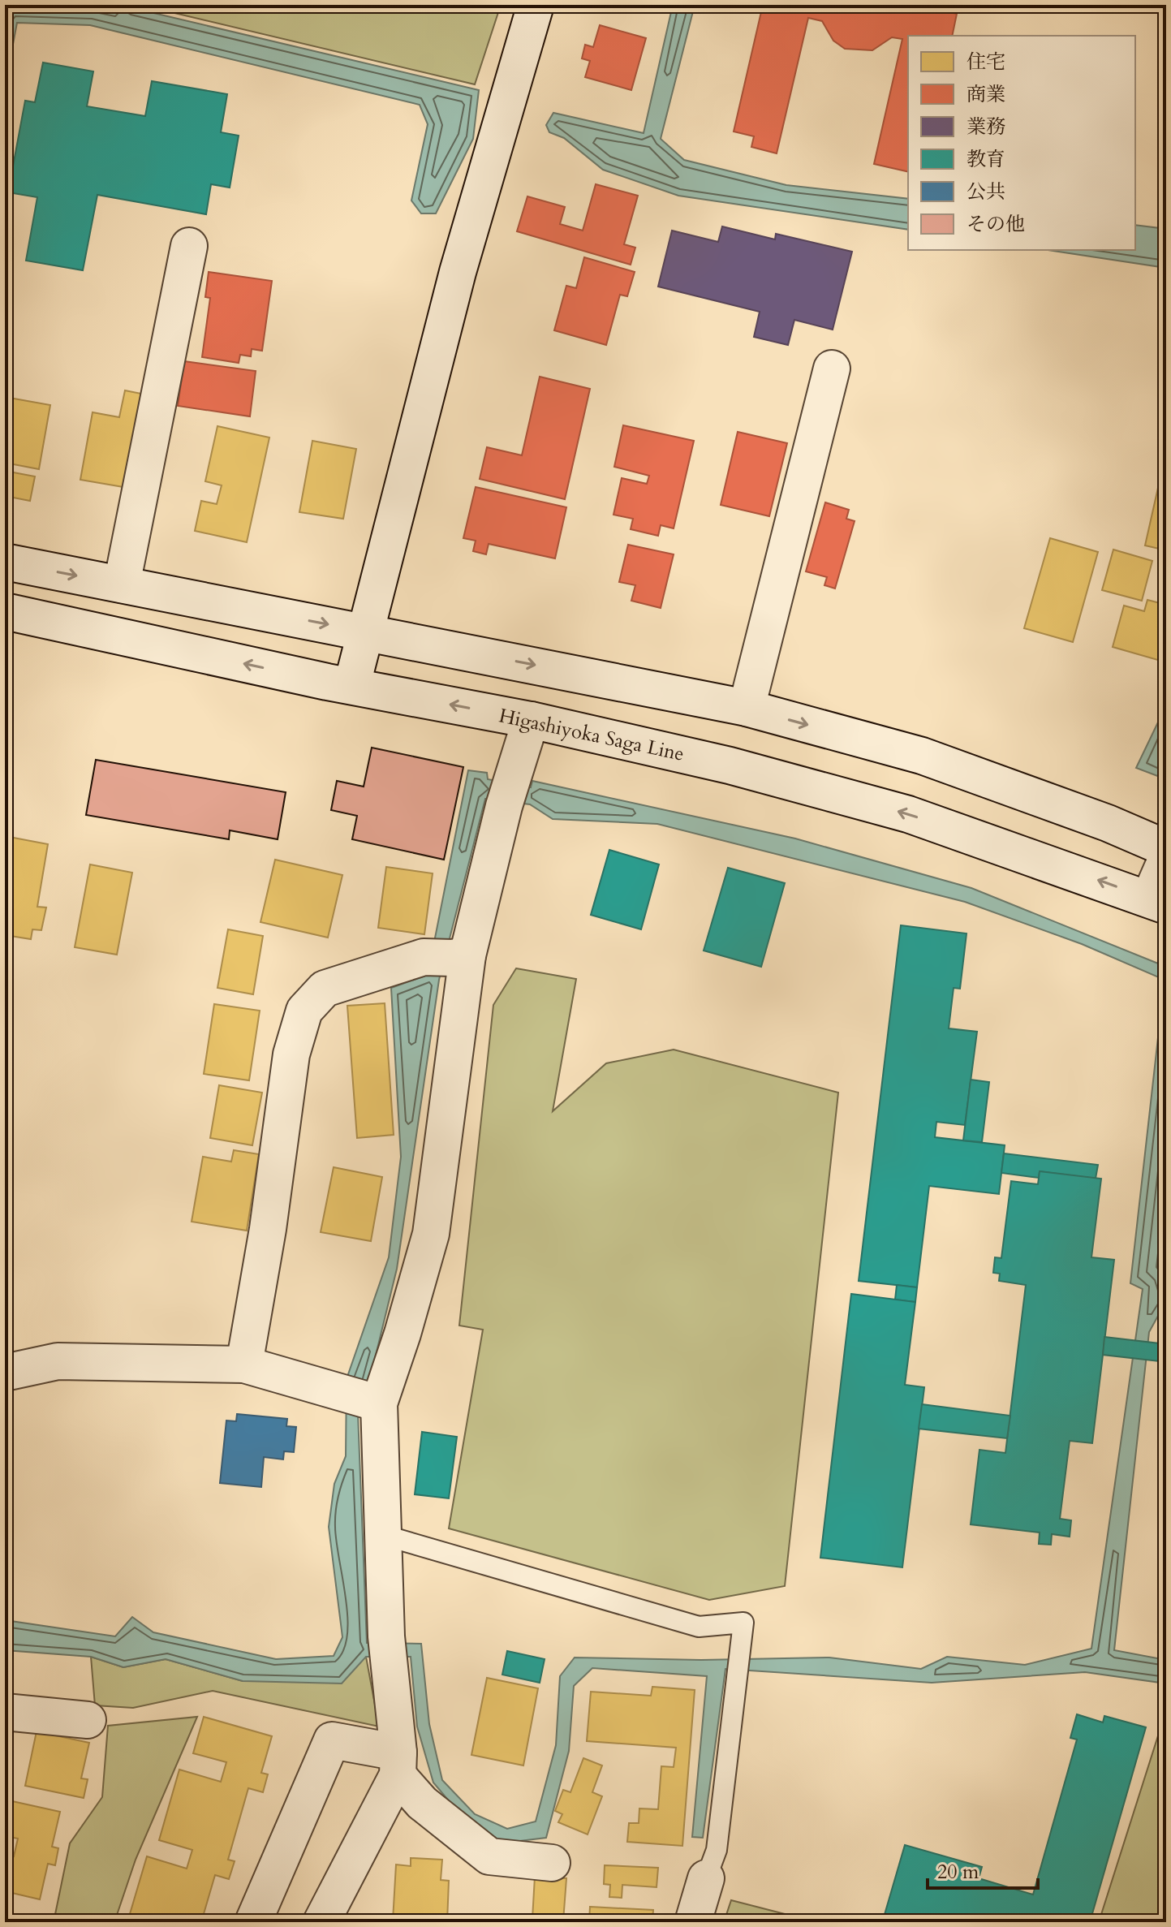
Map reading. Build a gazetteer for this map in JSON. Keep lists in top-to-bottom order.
{
  "streets": {
    "street": ["Higashiyoka Saga Line"]
  },
  "legend": [
    "住宅",
    "商業",
    "業務",
    "教育",
    "公共",
    "その他"
  ],
  "scale_bar": "20 m"
}
